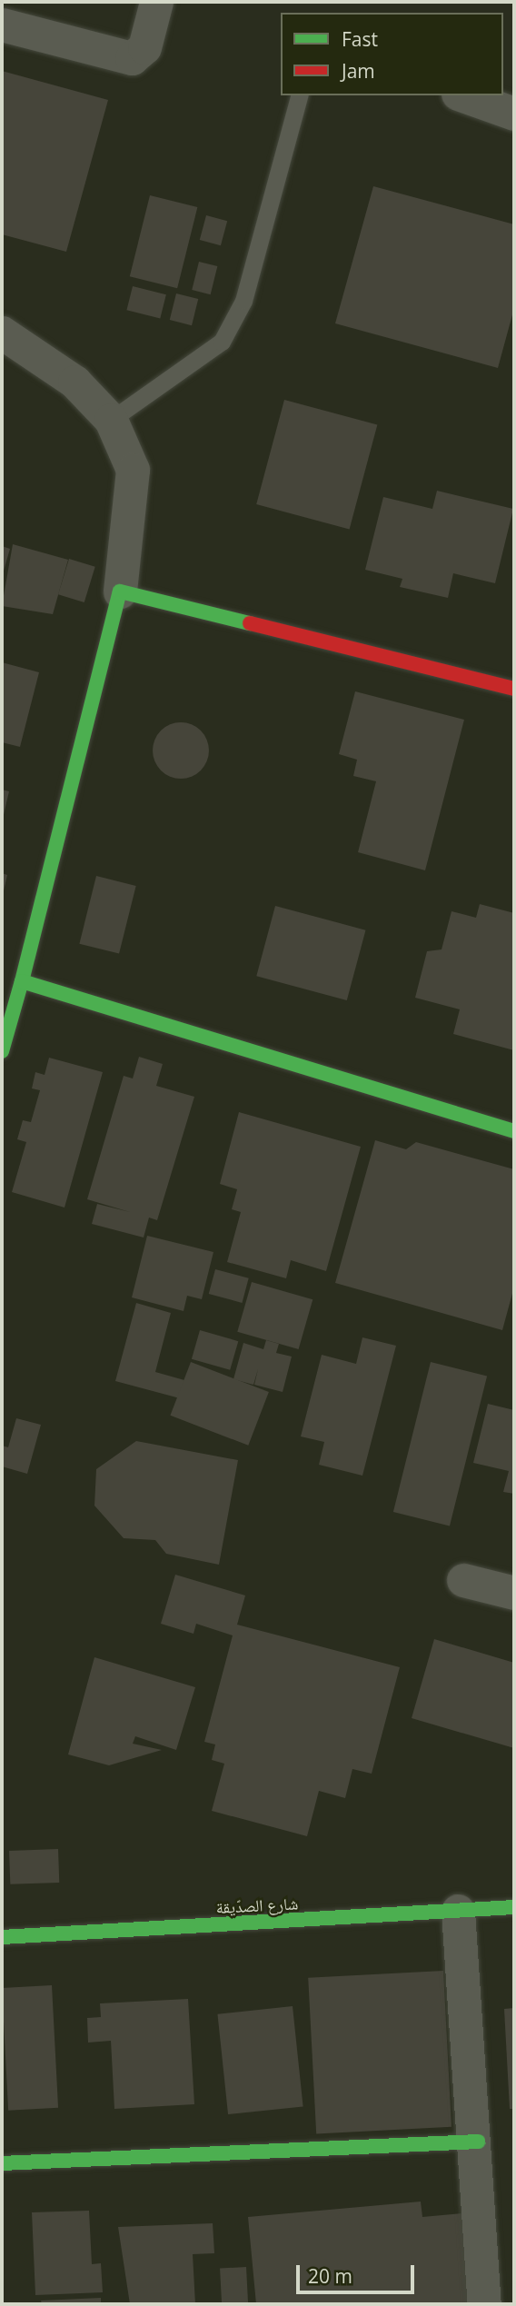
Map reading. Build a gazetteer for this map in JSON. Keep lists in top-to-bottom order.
{
  "streets": {
    "street": ["شارع الصدّيقة"]
  },
  "legend": ["Fast", "Jam"],
  "scale_bar": "20 m"
}
